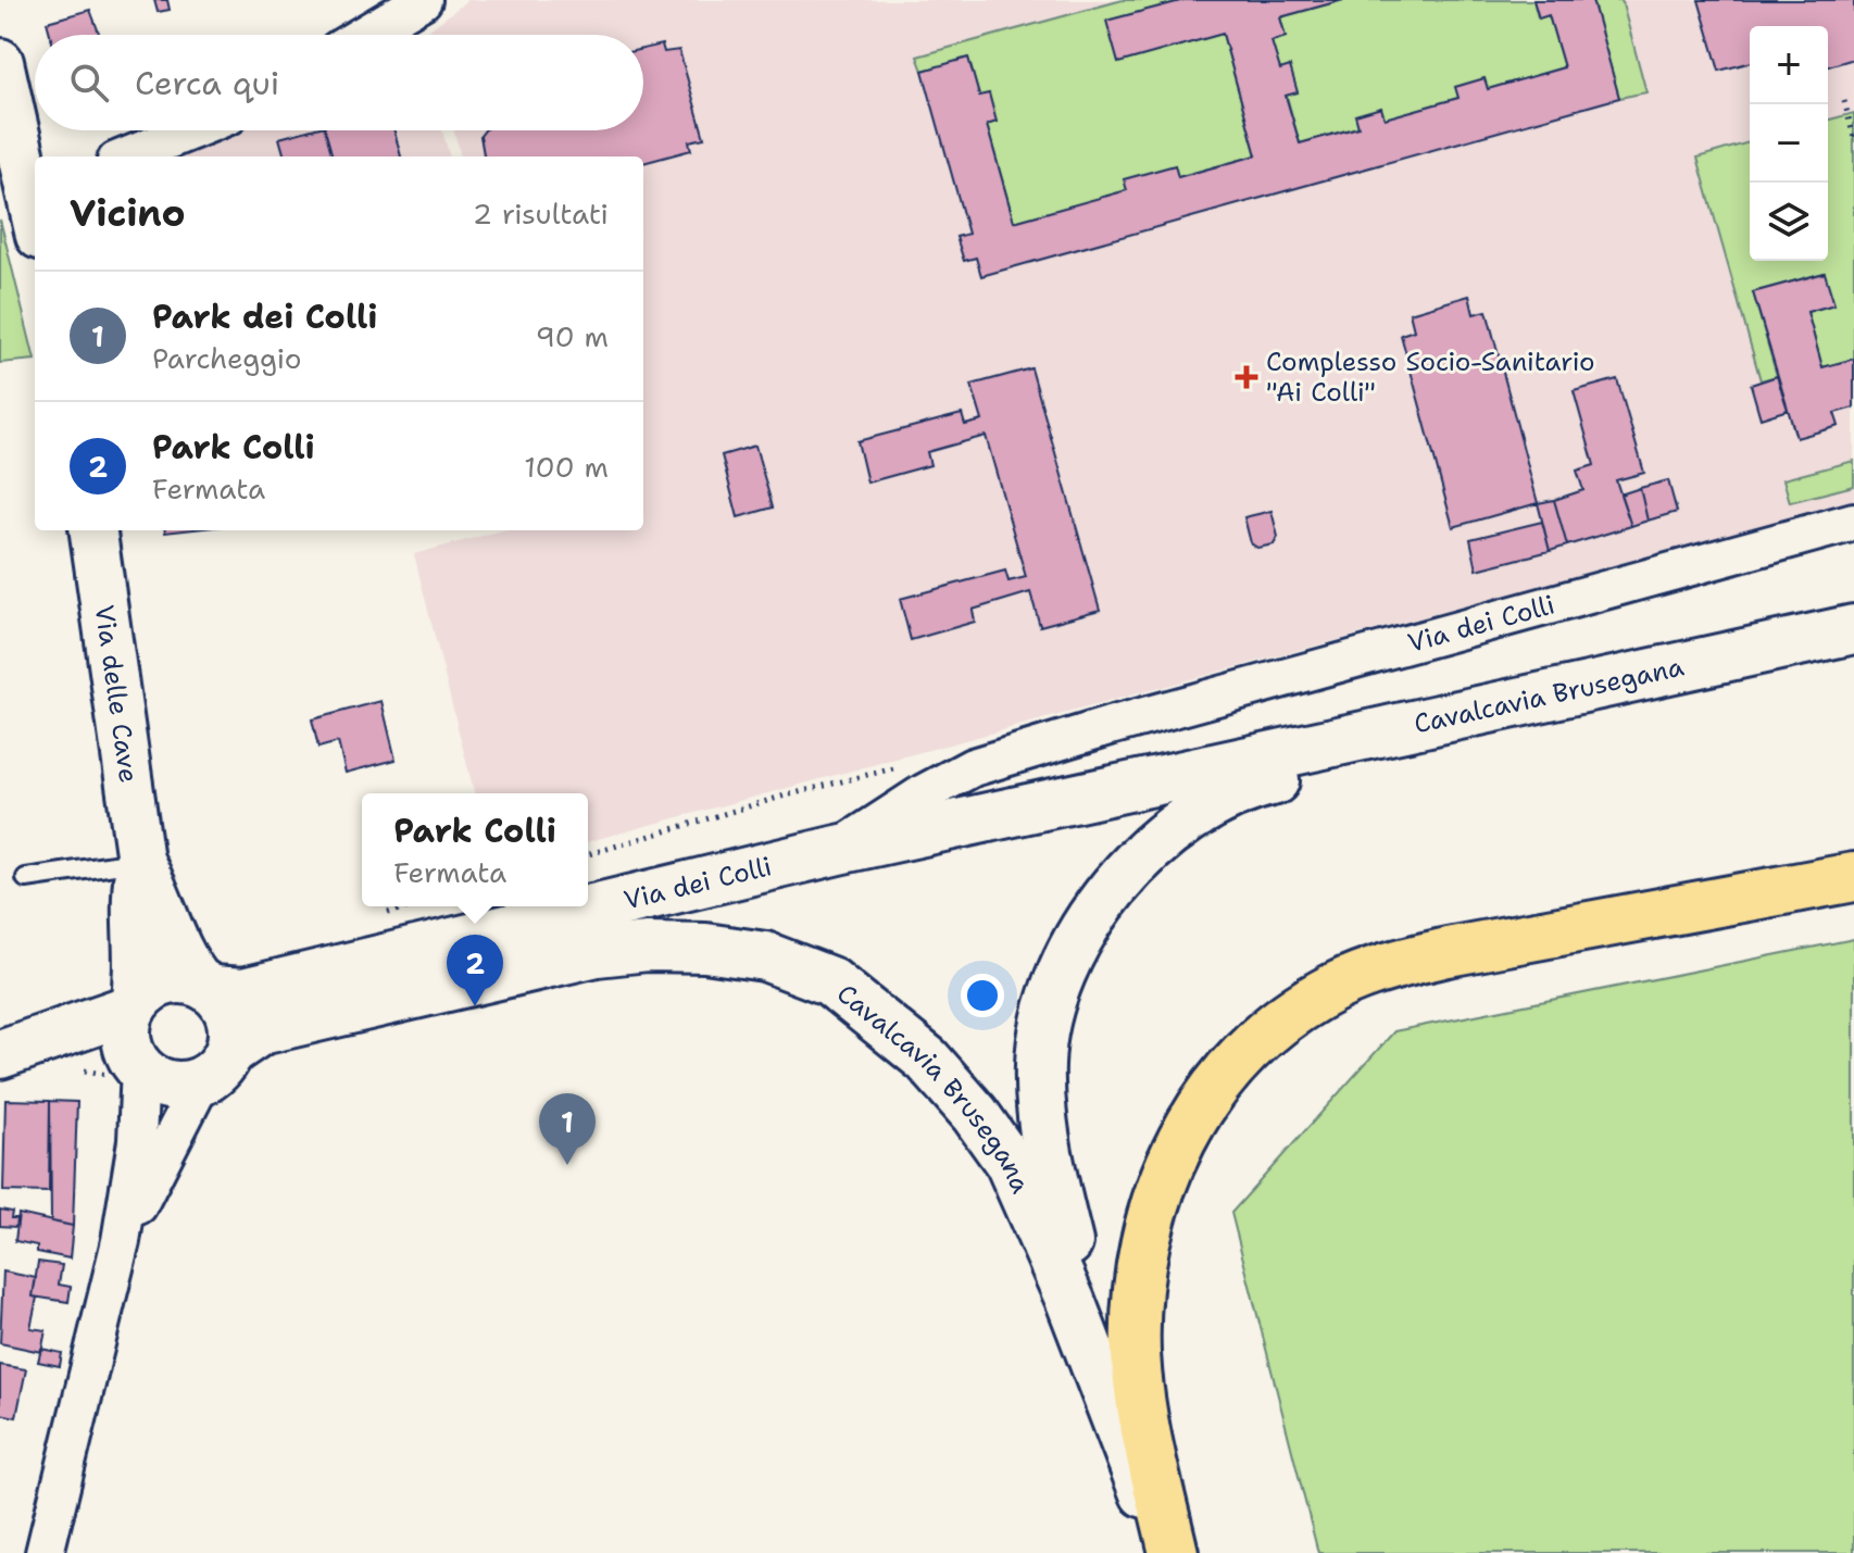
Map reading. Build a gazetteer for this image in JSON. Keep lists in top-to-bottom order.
{
  "streets": {
    "main road": ["Via dei Colli", "Cavalcavia Brusegana"],
    "street": ["Via delle Cave"]
  },
  "crossings": [
    ["Via dei Colli", "Via delle Cave"],
    ["Via dei Colli", "Cavalcavia Brusegana"]
  ],
  "places": {
    "health": ["Complesso Socio-Sanitario \"Ai Colli\""]
  },
  "page": {
    "map_buttons": ["+", "−"],
    "search": "Cerca qui",
    "heading": ["Vicino", "2 risultati"],
    "list": [
      {
        "mark": "1",
        "name": "Park dei Colli",
        "note": "Parcheggio",
        "value": "90 m"
      },
      {
        "mark": "2",
        "name": "Park Colli",
        "note": "Fermata",
        "value": "100 m"
      }
    ],
    "popup": ["Park Colli", "Fermata"],
    "pins": ["2", "1"]
  }
}
